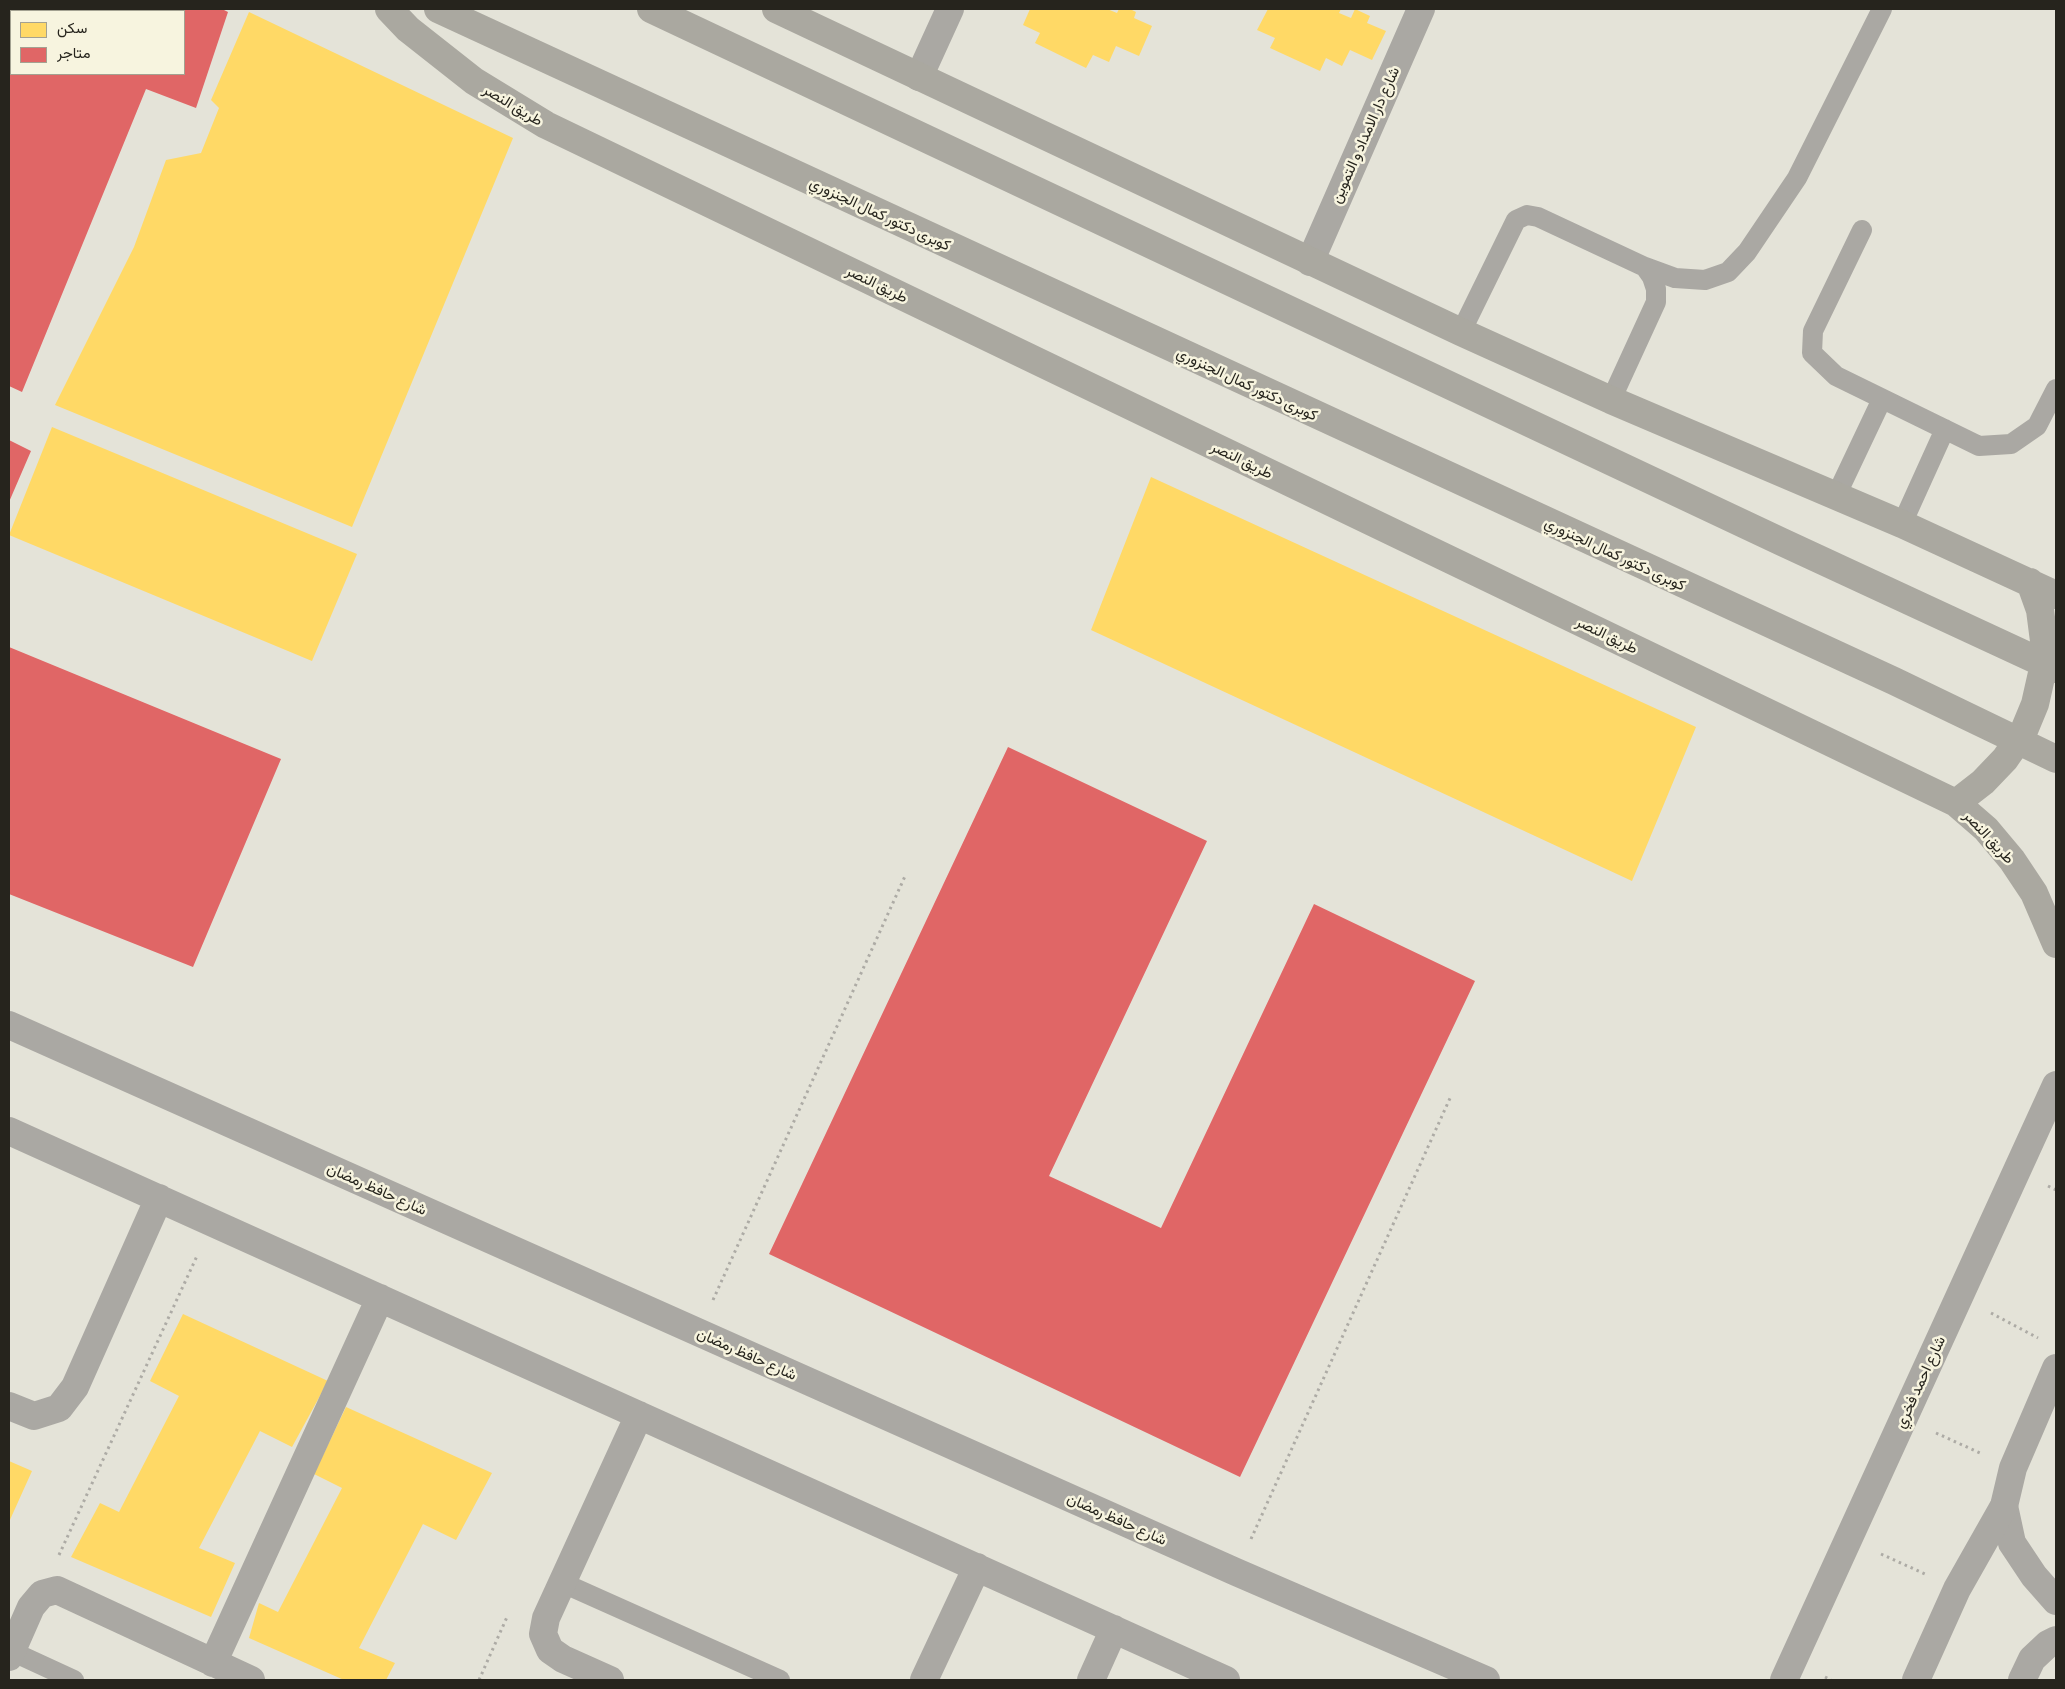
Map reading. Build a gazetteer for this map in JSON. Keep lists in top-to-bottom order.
{
  "streets": {
    "highway": ["طريق النصر", "كوبرى دكتور كمال الجنزوري"],
    "street": ["شارع دار الامداد و التموين", "شارع حافظ رمضان", "شارع احمد فخري"]
  },
  "legend": ["سكن", "متاجر"]
}
